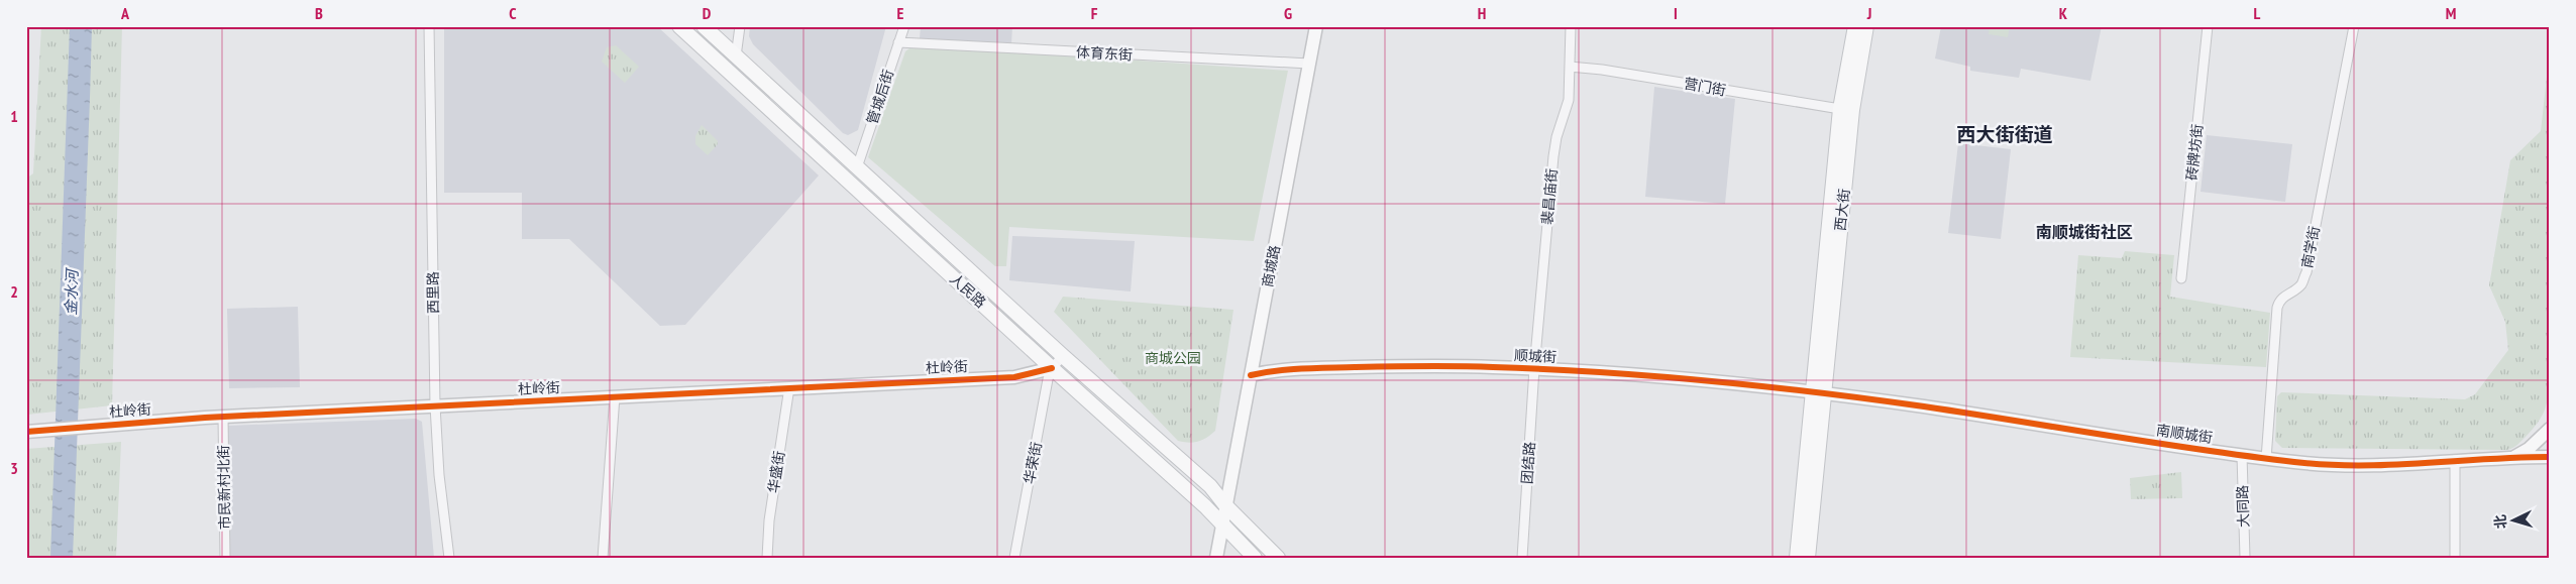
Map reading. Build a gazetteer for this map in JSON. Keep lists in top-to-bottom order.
{
  "streets": {
    "main road": ["西大街", "人民路"],
    "street": [
      "体育东街",
      "营门街",
      "管城后街",
      "砖牌坊街",
      "裴昌庙街",
      "南学街",
      "商城路",
      "西里路",
      "顺城街",
      "杜岭街",
      "南顺城街",
      "华荣街",
      "团结路",
      "华盛街",
      "市民新村北街",
      "大同路"
    ]
  },
  "crossings": [
    ["体育东街", "管城后街"],
    ["体育东街", "商城路"],
    ["营门街", "裴昌庙街"],
    ["营门街", "西大街"],
    ["管城后街", "人民路"],
    ["裴昌庙街", "顺城街"],
    ["裴昌庙街", "团结路"],
    ["西大街", "顺城街"],
    ["西大街", "南顺城街"],
    ["南学街", "南顺城街"],
    ["商城路", "人民路"],
    ["商城路", "顺城街"],
    ["人民路", "杜岭街"],
    ["人民路", "华荣街"],
    ["西里路", "杜岭街"],
    ["顺城街", "南顺城街"],
    ["顺城街", "团结路"],
    ["杜岭街", "华荣街"],
    ["杜岭街", "华盛街"],
    ["杜岭街", "市民新村北街"],
    ["南顺城街", "大同路"]
  ],
  "districts": ["西大街街道", "南顺城街社区"],
  "water": ["金水河"],
  "parks": ["商城公园"],
  "north": "left",
  "grid": {
    "columns": [
      "A",
      "B",
      "C",
      "D",
      "E",
      "F",
      "G",
      "H",
      "I",
      "J",
      "K",
      "L",
      "M"
    ],
    "rows": ["1", "2", "3"]
  }
}
